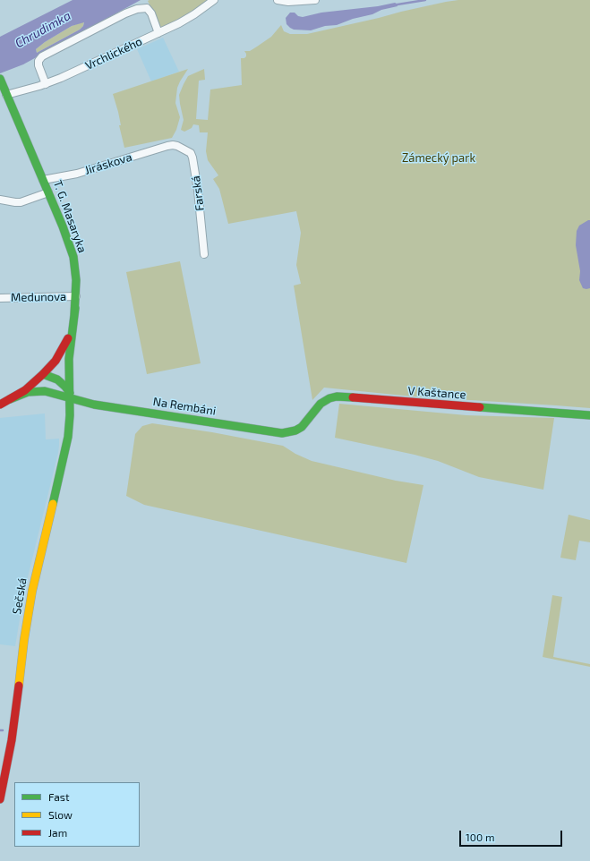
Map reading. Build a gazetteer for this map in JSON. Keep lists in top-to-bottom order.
{
  "streets": {
    "street": [
      "Vrchlického",
      "Jiráskova",
      "Farská",
      "T. G. Masaryka",
      "Medunova",
      "V Kaštance",
      "Na Rembáni",
      "Sečská"
    ]
  },
  "crossings": [
    ["Vrchlického", "T. G. Masaryka"],
    ["Jiráskova", "Farská"],
    ["Jiráskova", "T. G. Masaryka"],
    ["T. G. Masaryka", "Medunova"],
    ["T. G. Masaryka", "Sečská"],
    ["V Kaštance", "Na Rembáni"],
    ["Na Rembáni", "Sečská"]
  ],
  "water": ["Chrudimka"],
  "parks": ["Zámecký park"],
  "legend": ["Fast", "Slow", "Jam"],
  "scale_bar": "100 m"
}
